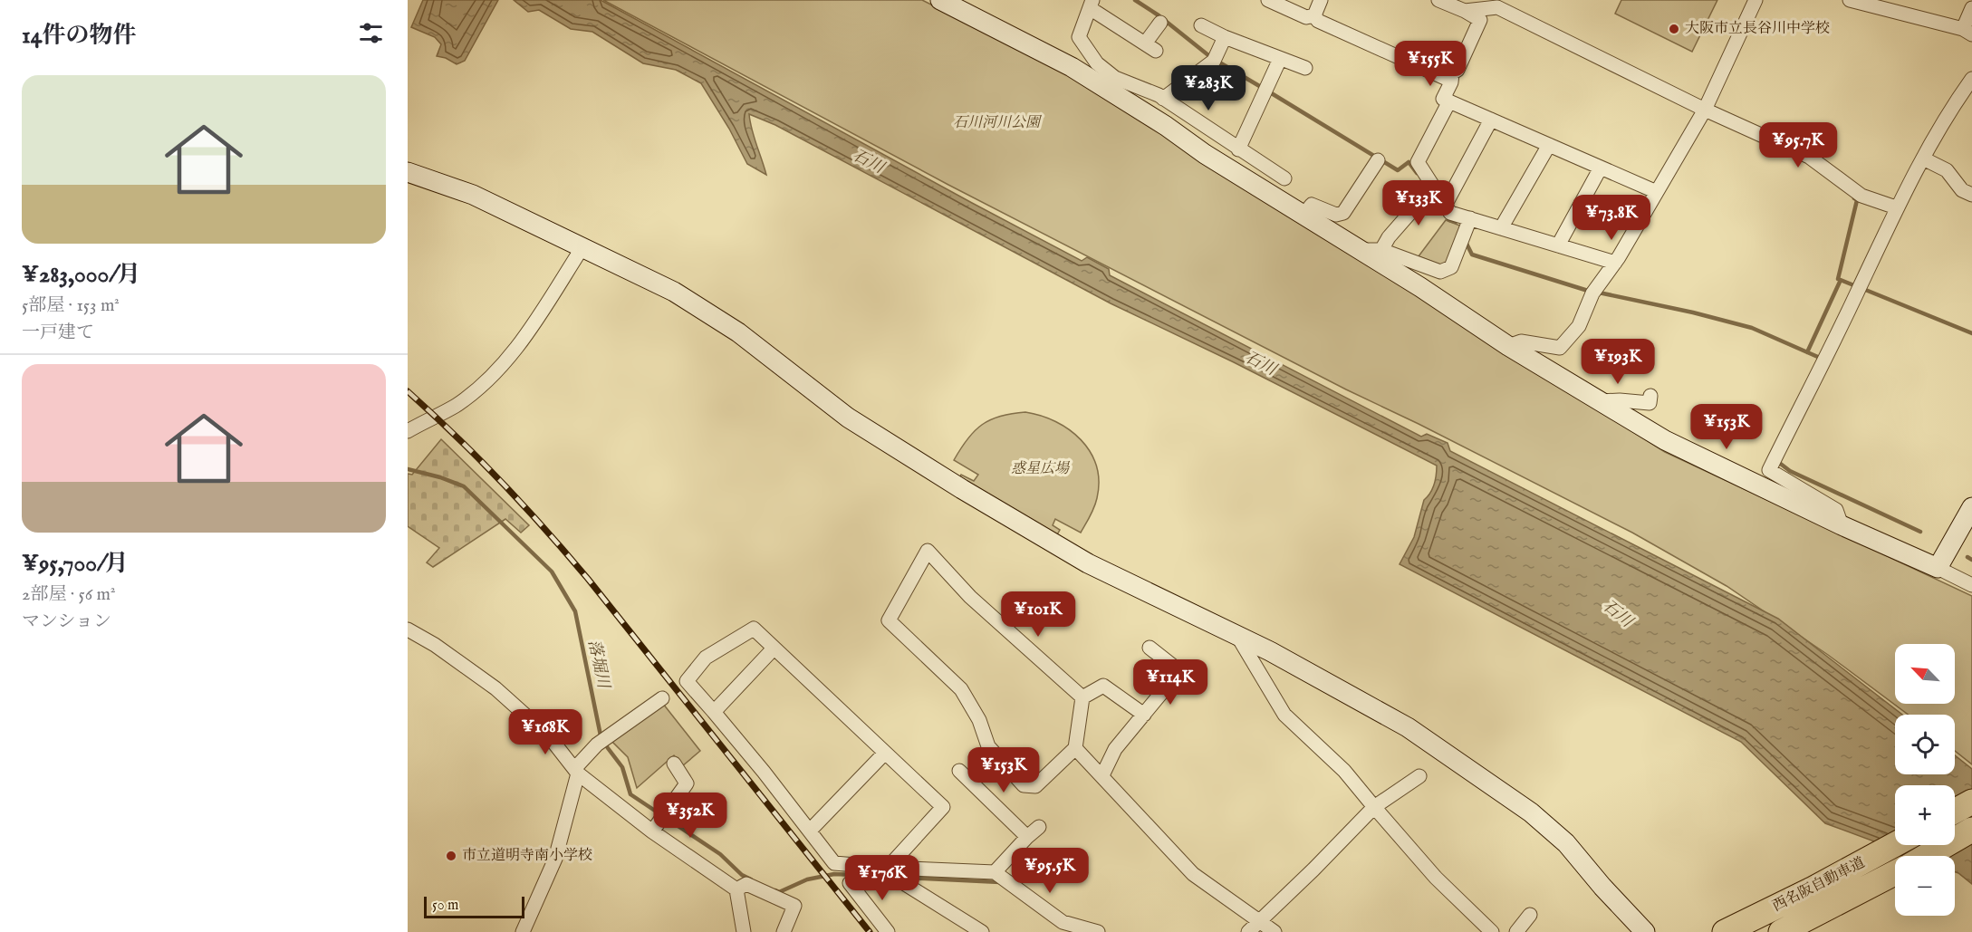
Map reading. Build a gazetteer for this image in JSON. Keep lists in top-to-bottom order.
{
  "streets": {
    "highway": ["西名阪自動車道"]
  },
  "water": ["石川", "落堀川"],
  "parks": ["石川河川公園", "惑星広場"],
  "places": ["大阪市立長谷川中学校", "市立道明寺南小学校"],
  "scale_bar": "50 m",
  "north": "top left",
  "page": {
    "heading": "14件の物件",
    "price": [
      "¥155K",
      "¥283K",
      "¥95.7K",
      "¥133K",
      "¥73.8K",
      "¥193K",
      "¥153K",
      "¥101K",
      "¥114K",
      "¥168K",
      "¥153K",
      "¥352K",
      "¥95.5K",
      "¥176K"
    ],
    "list": [
      {
        "name": "¥283,000/月",
        "note": "5部屋 · 153 m² · 一戸建て"
      },
      {
        "name": "¥95,700/月",
        "note": "2部屋 · 56 m² · マンション"
      }
    ],
    "map_buttons": ["+", "−"],
    "scale": "50 m"
  }
}
